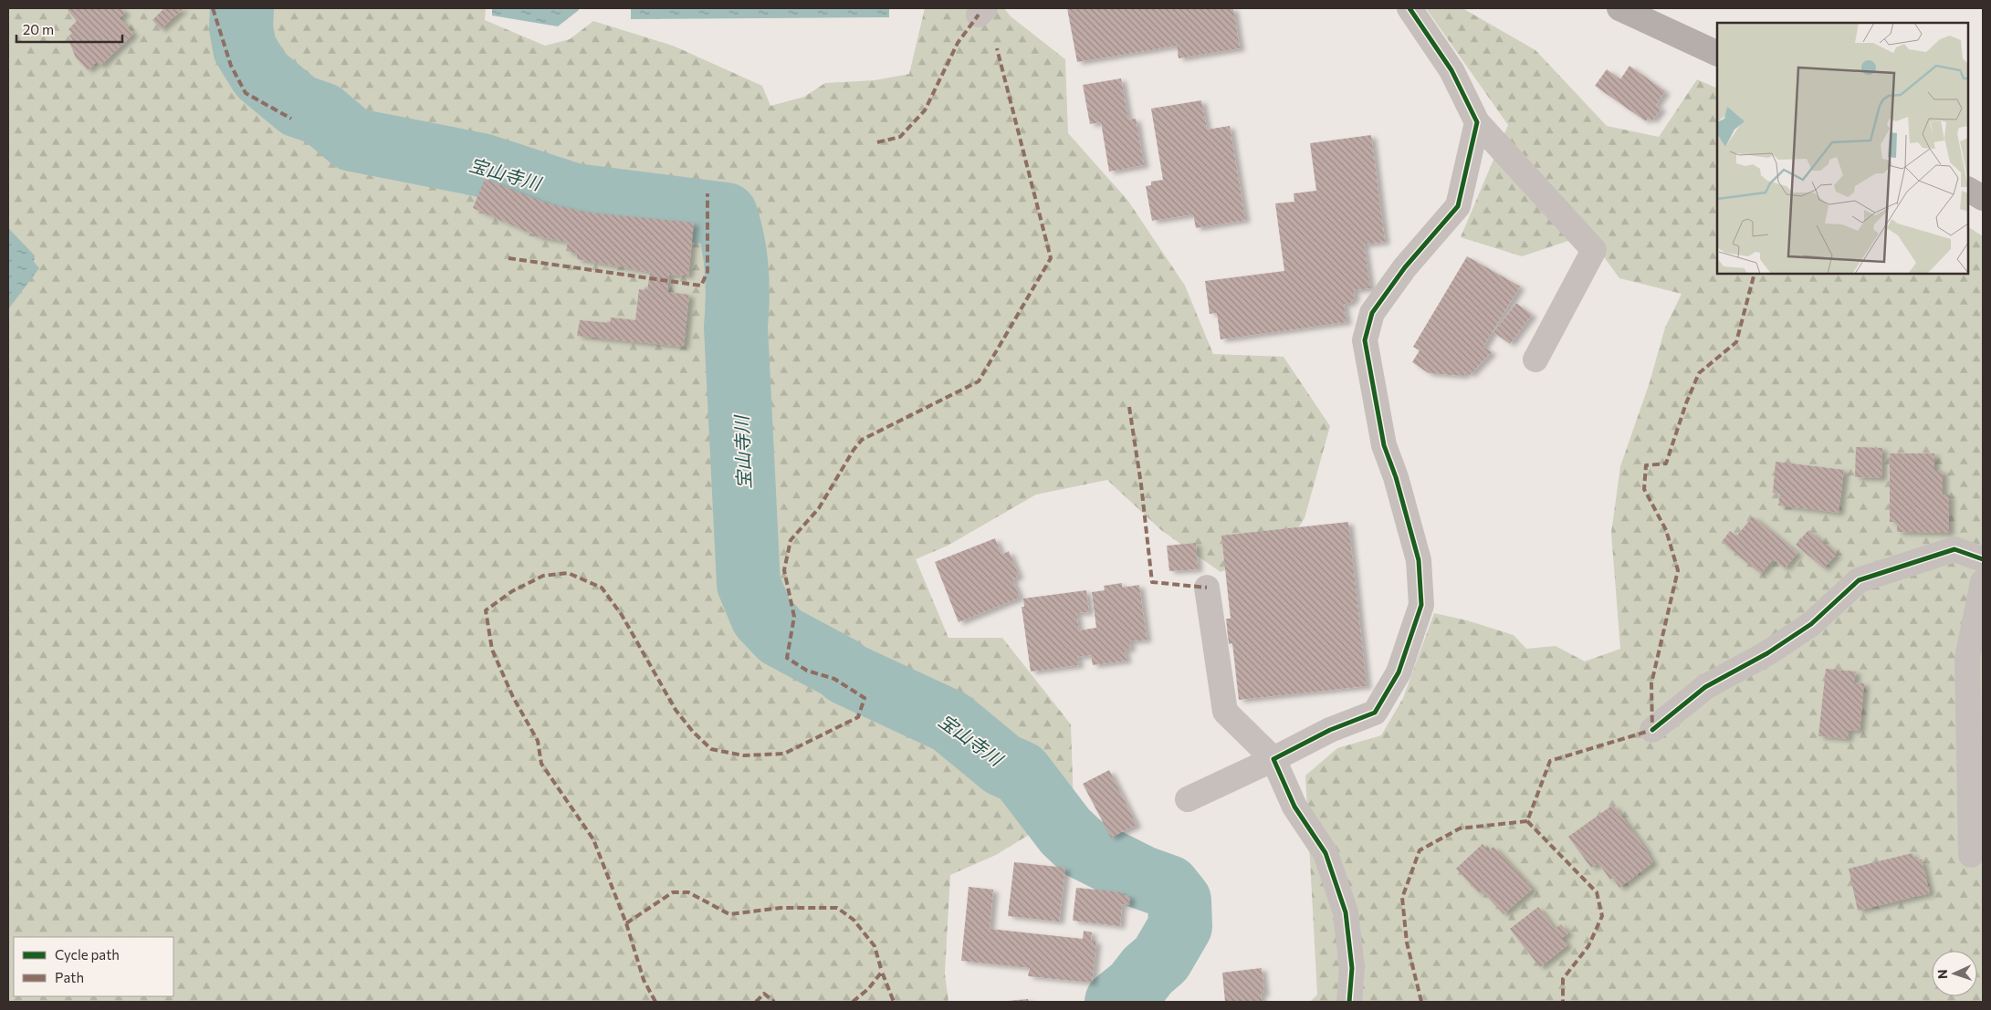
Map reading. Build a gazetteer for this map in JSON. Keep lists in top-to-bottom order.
{
  "water": ["宝山寺川"],
  "legend": ["Cycle path", "Path"],
  "scale_bar": "20 m",
  "north": "left"
}
